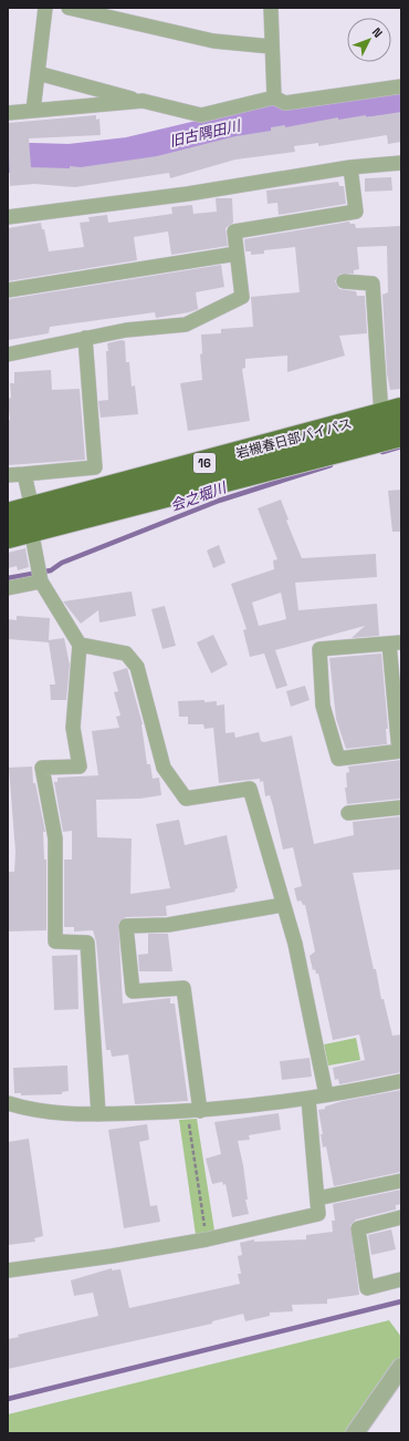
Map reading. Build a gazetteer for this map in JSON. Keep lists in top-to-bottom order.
{
  "streets": {
    "highway": ["岩槻春日部バイパス", "16"]
  },
  "water": ["旧古隅田川", "会之堀川"],
  "north": "top right"
}
